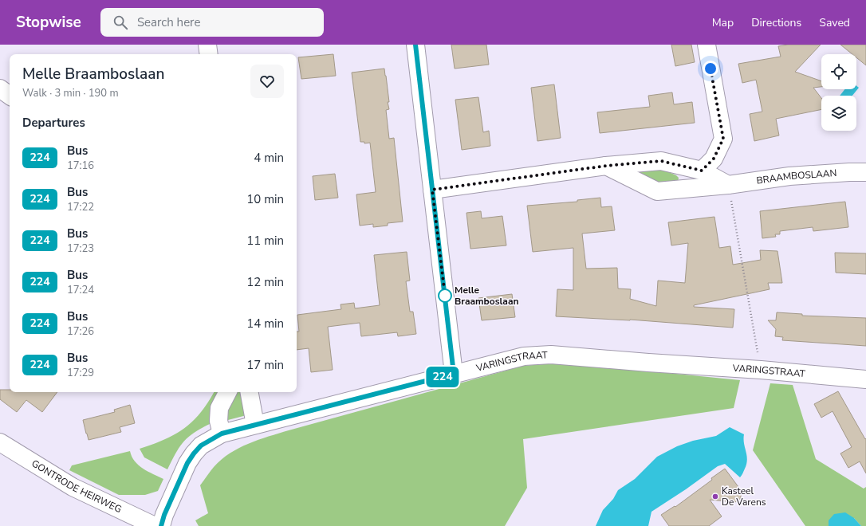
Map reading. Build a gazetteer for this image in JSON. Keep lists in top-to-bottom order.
{
  "streets": {
    "street": ["BRAAMBOSLAAN", "VARINGSTRAAT", "GONTRODE HEIRWEG"]
  },
  "places": ["Melle Braamboslaan", "Kasteel De Varens"],
  "lines": ["bus line 224"],
  "page": {
    "header": "Stopwise",
    "search": "Search here",
    "nav": ["Map", "Directions", "Saved"],
    "on_map": "224",
    "heading": [
      ["Melle Braamboslaan", "Walk · 3 min · 190 m"],
      "Departures"
    ],
    "list": [
      {
        "mark": "224",
        "name": "Bus",
        "note": "17:16",
        "value": "4 min"
      },
      {
        "mark": "224",
        "name": "Bus",
        "note": "17:22",
        "value": "10 min"
      },
      {
        "mark": "224",
        "name": "Bus",
        "note": "17:23",
        "value": "11 min"
      },
      {
        "mark": "224",
        "name": "Bus",
        "note": "17:24",
        "value": "12 min"
      },
      {
        "mark": "224",
        "name": "Bus",
        "note": "17:26",
        "value": "14 min"
      },
      {
        "mark": "224",
        "name": "Bus",
        "note": "17:29",
        "value": "17 min"
      }
    ]
  }
}
